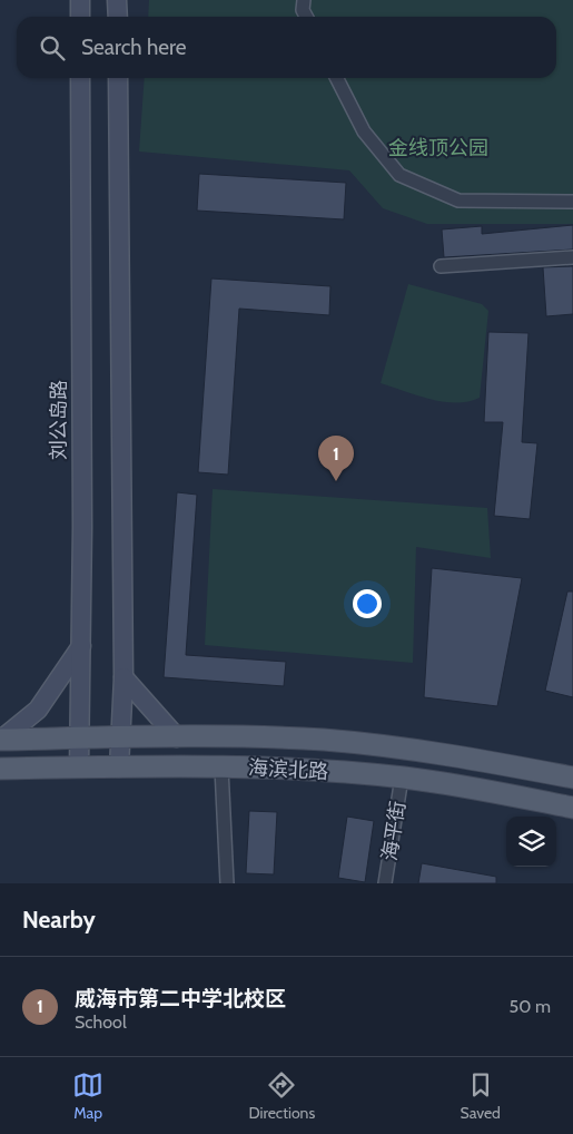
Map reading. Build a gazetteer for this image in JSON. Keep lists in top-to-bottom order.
{
  "streets": {
    "main road": ["刘公岛路", "海滨北路"],
    "street": ["海平街"]
  },
  "crossings": [
    ["刘公岛路", "海滨北路"],
    ["海滨北路", "海平街"]
  ],
  "parks": ["金线顶公园"],
  "page": {
    "search": "Search here",
    "pins": "1",
    "heading": "Nearby",
    "list": [
      {
        "mark": "1",
        "name": "威海市第二中学北校区",
        "note": "School",
        "value": "50 m"
      }
    ],
    "nav": ["Map", "Directions", "Saved"]
  }
}
